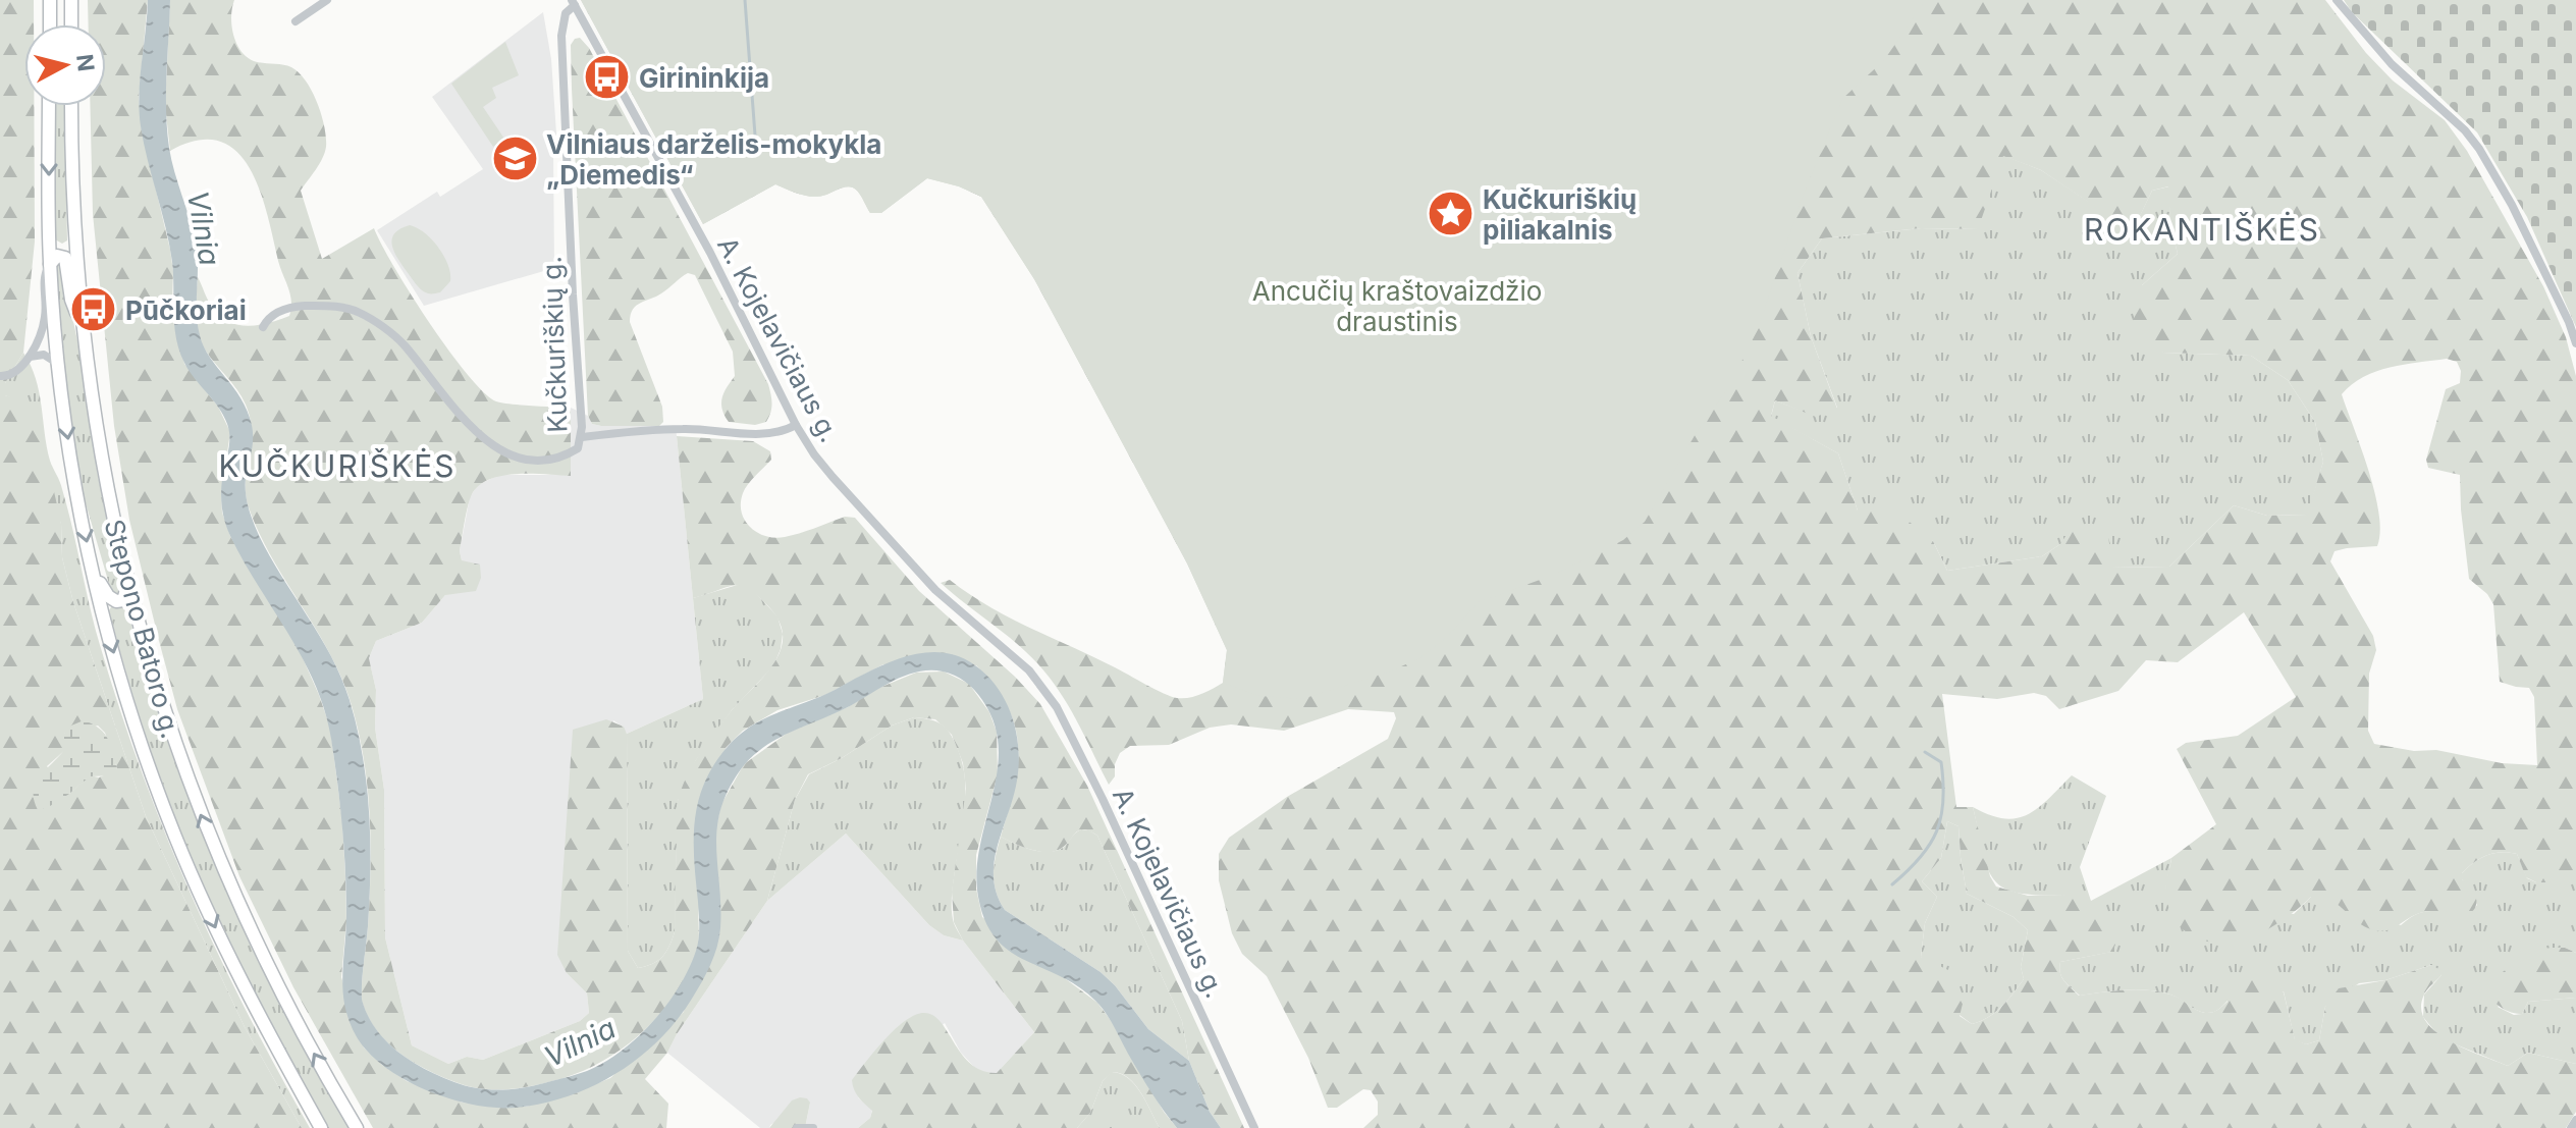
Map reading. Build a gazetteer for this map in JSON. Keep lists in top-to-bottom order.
{
  "streets": {
    "main road": ["Stepono Batoro g."],
    "street": ["A. Kojelavičiaus g.", "Kučkuriškių g."]
  },
  "crossings": [
    ["A. Kojelavičiaus g.", "Kučkuriškių g."]
  ],
  "districts": ["ROKANTIŠKĖS", "KUČKURIŠKĖS"],
  "water": ["Vilnia"],
  "parks": ["Ancučių kraštovaizdžio draustinis"],
  "places": {
    "bus stop": ["Girininkija", "Pūčkoriai"],
    "school or university": ["Vilniaus darželis-mokykla „Diemedis“"],
    "place": ["Kučkuriškių piliakalnis"]
  },
  "north": "right"
}
